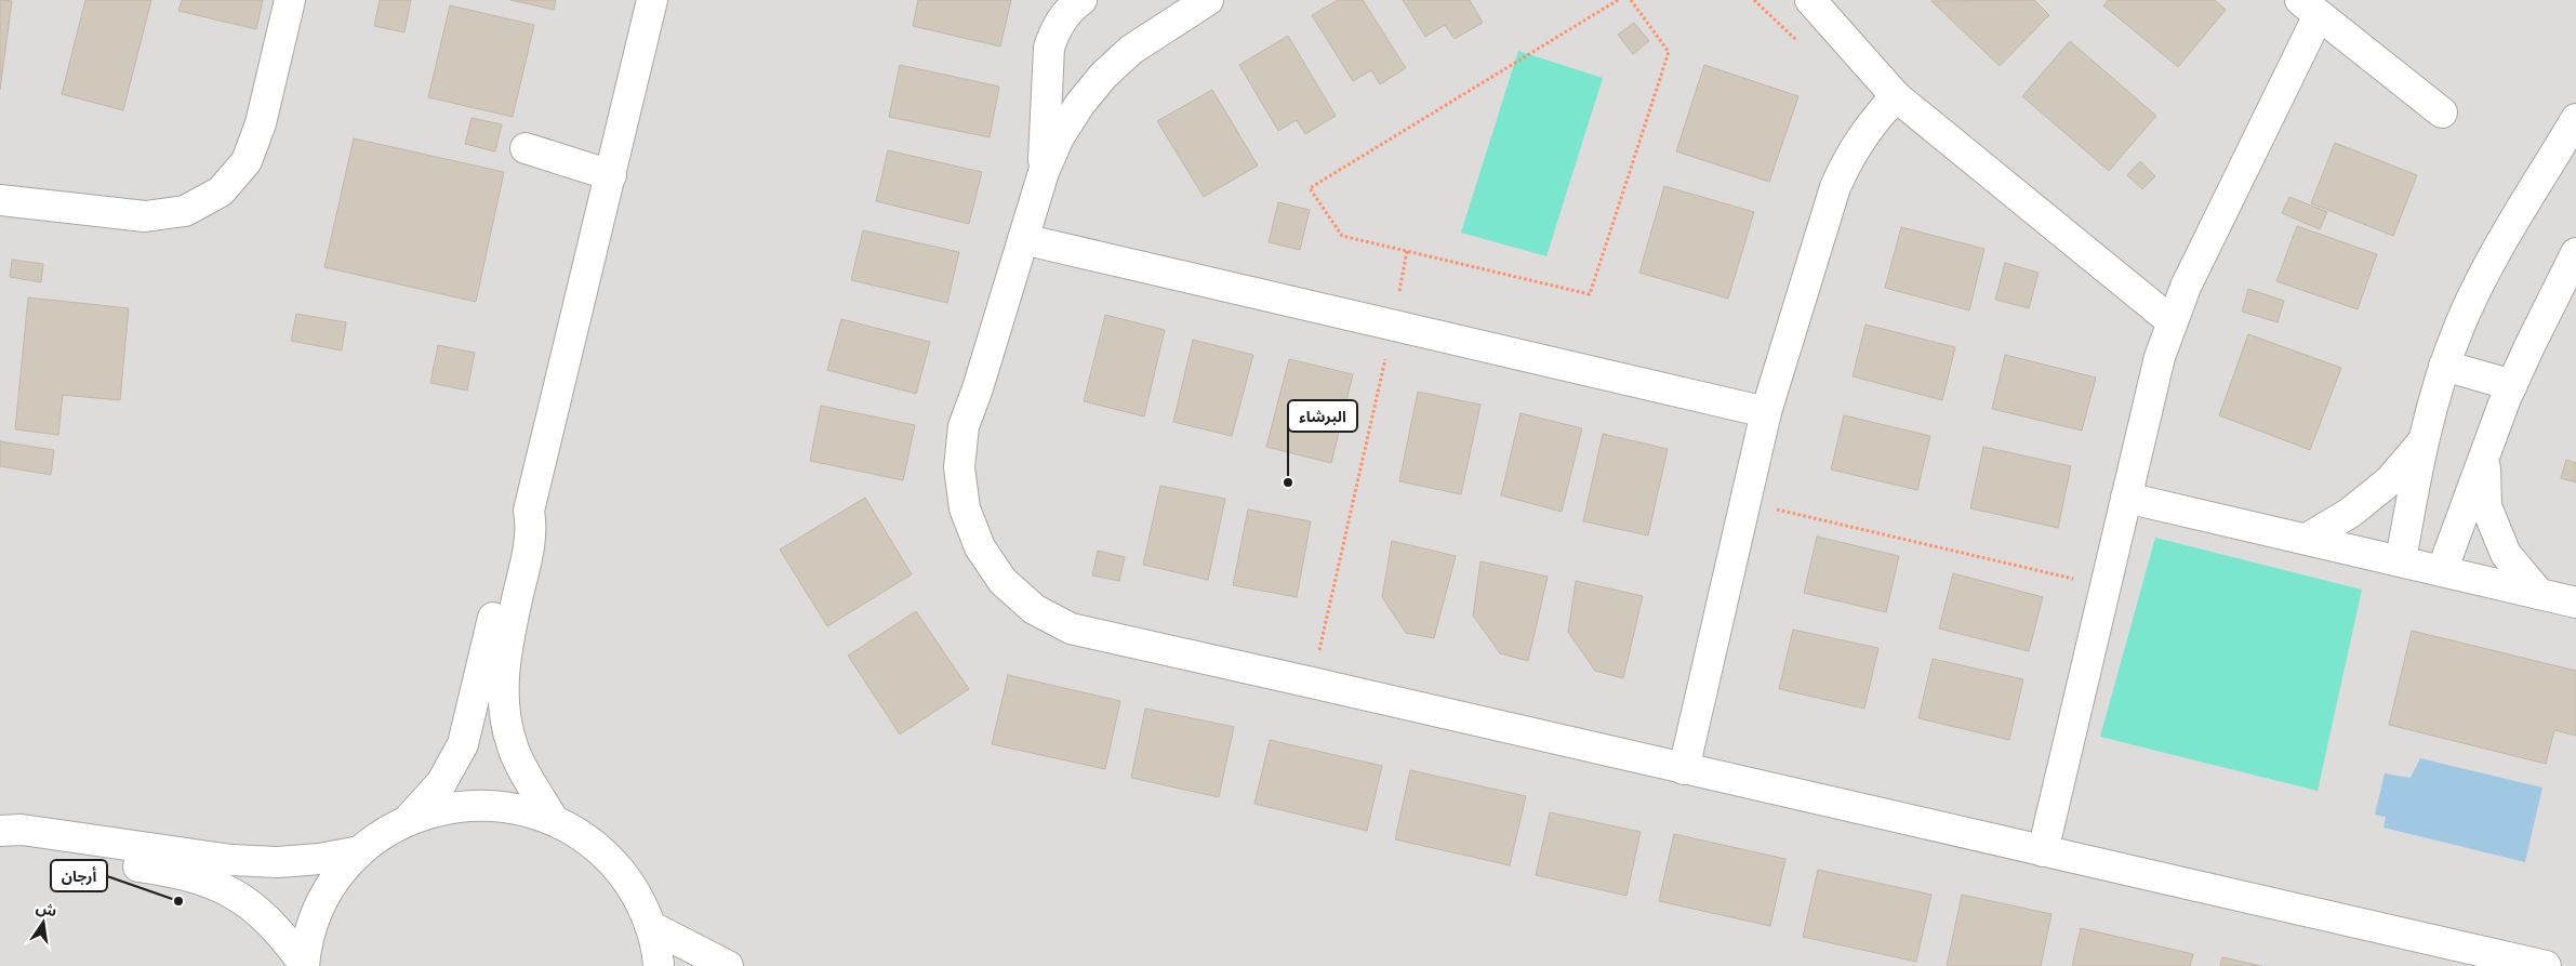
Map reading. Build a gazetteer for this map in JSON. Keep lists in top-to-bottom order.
{
  "places": ["البرشاء", "أرجان"],
  "north": "top"
}
